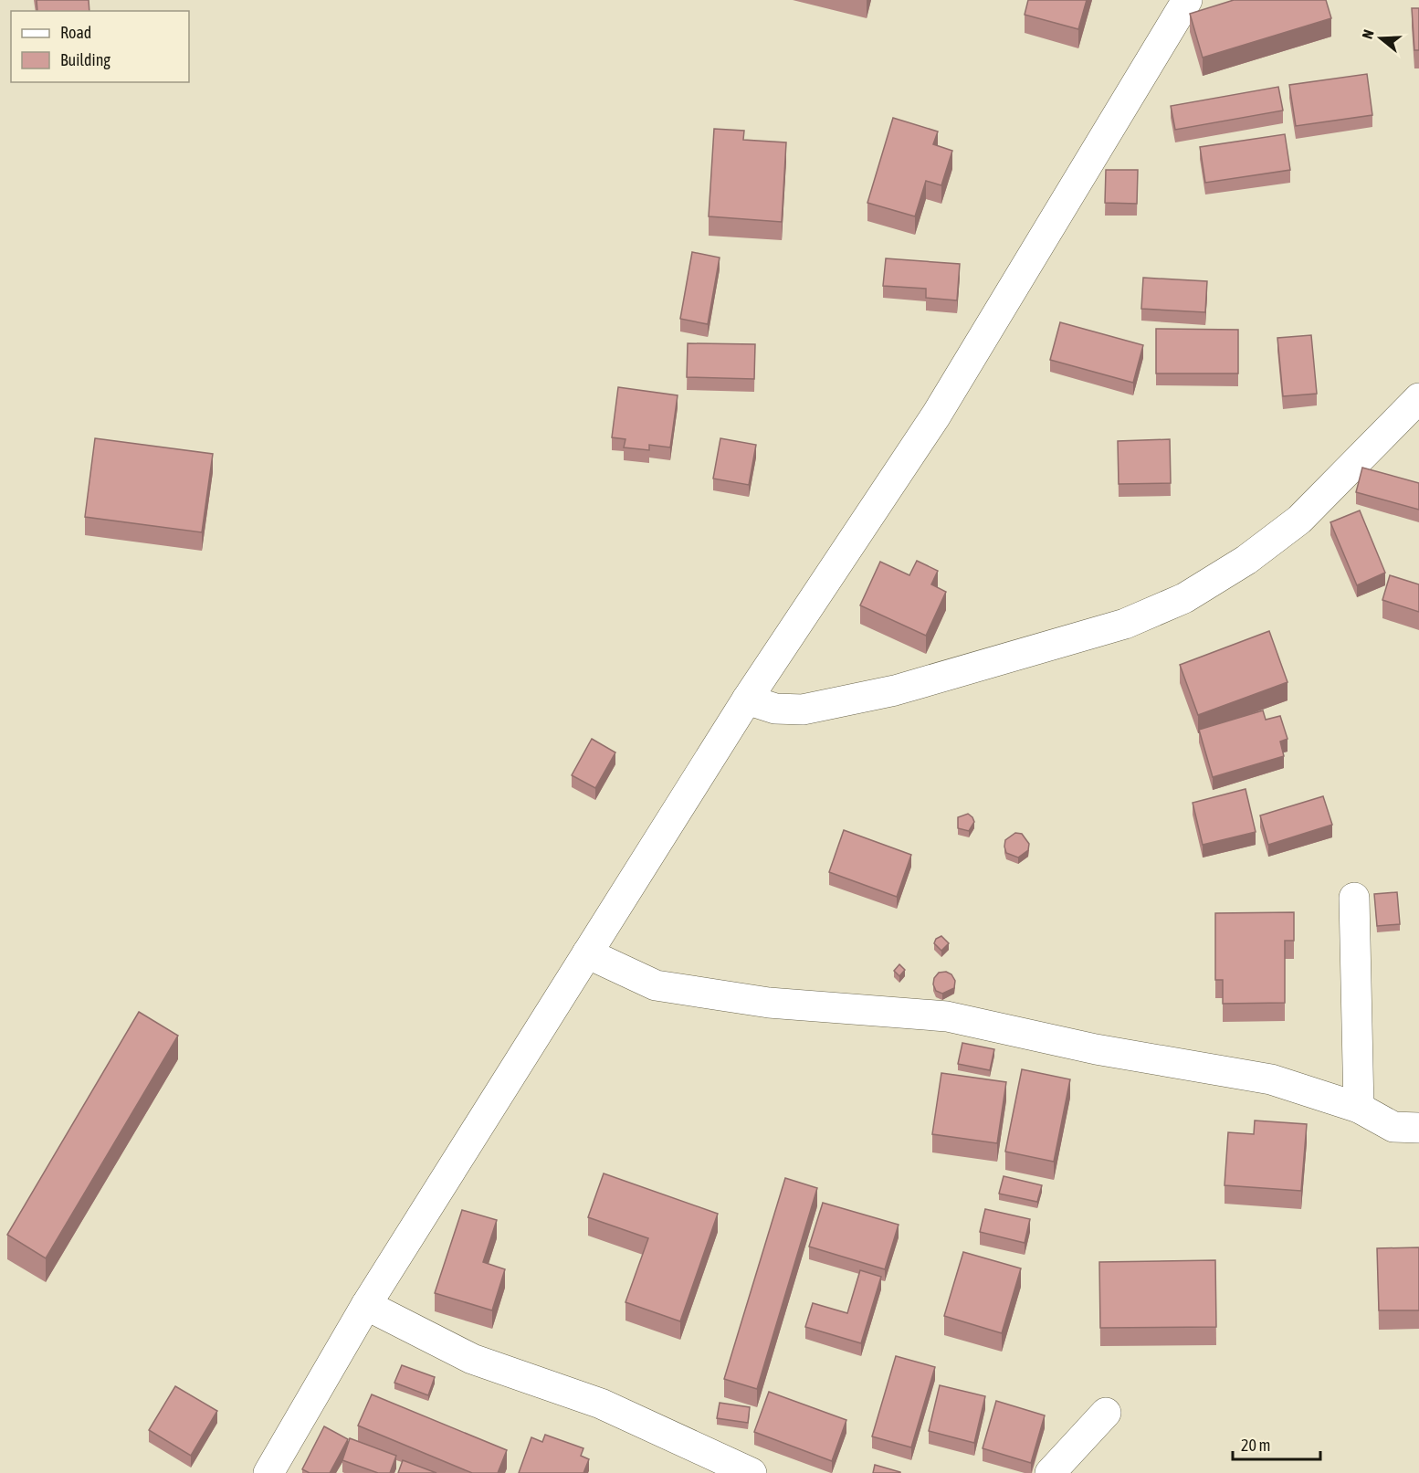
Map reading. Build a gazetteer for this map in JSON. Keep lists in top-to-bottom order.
{
  "legend": ["Road", "Building"],
  "scale_bar": "20 m",
  "north": "left"
}
